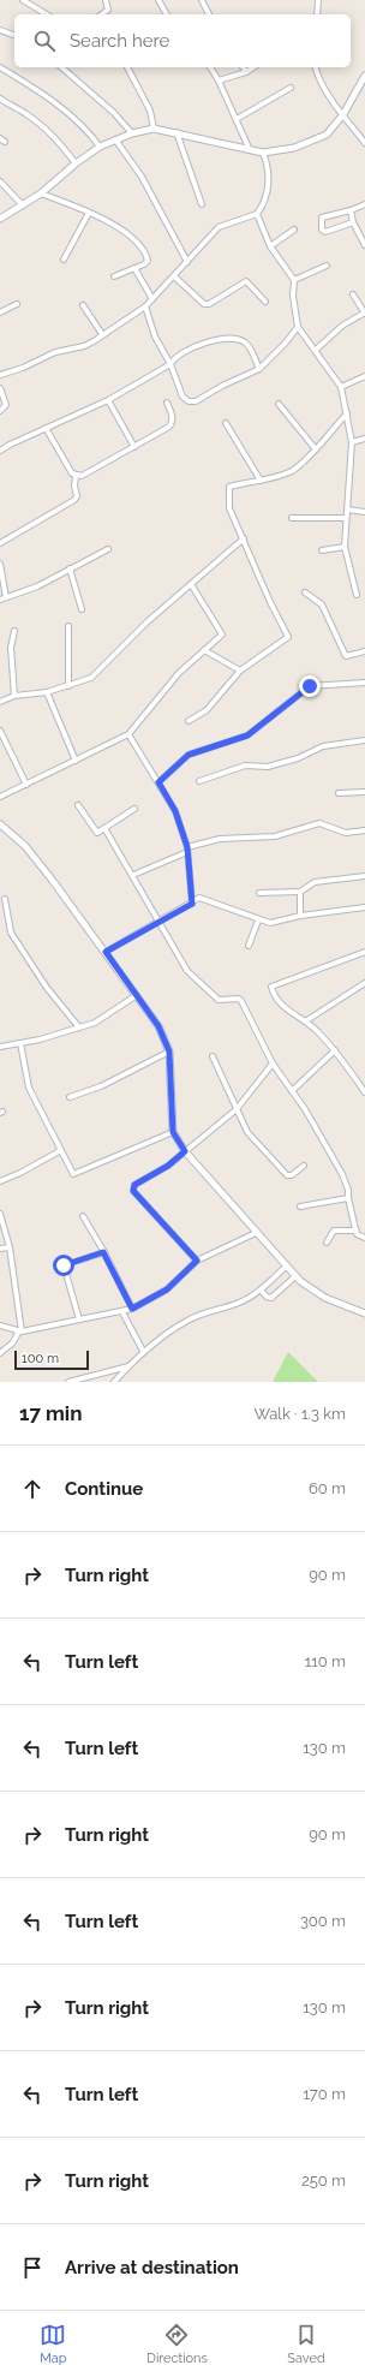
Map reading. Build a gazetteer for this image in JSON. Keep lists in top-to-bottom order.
{
  "scale_bar": "100 m",
  "page": {
    "search": "Search here",
    "scale": "100 m",
    "heading": ["17 min", "Walk · 1.3 km"],
    "list": [
      ["Continue", "60 m"],
      ["Turn right", "90 m"],
      ["Turn left", "110 m"],
      ["Turn left", "130 m"],
      ["Turn right", "90 m"],
      ["Turn left", "300 m"],
      ["Turn right", "130 m"],
      ["Turn left", "170 m"],
      ["Turn right", "250 m"],
      "Arrive at destination"
    ],
    "nav": ["Map", "Directions", "Saved"]
  }
}
